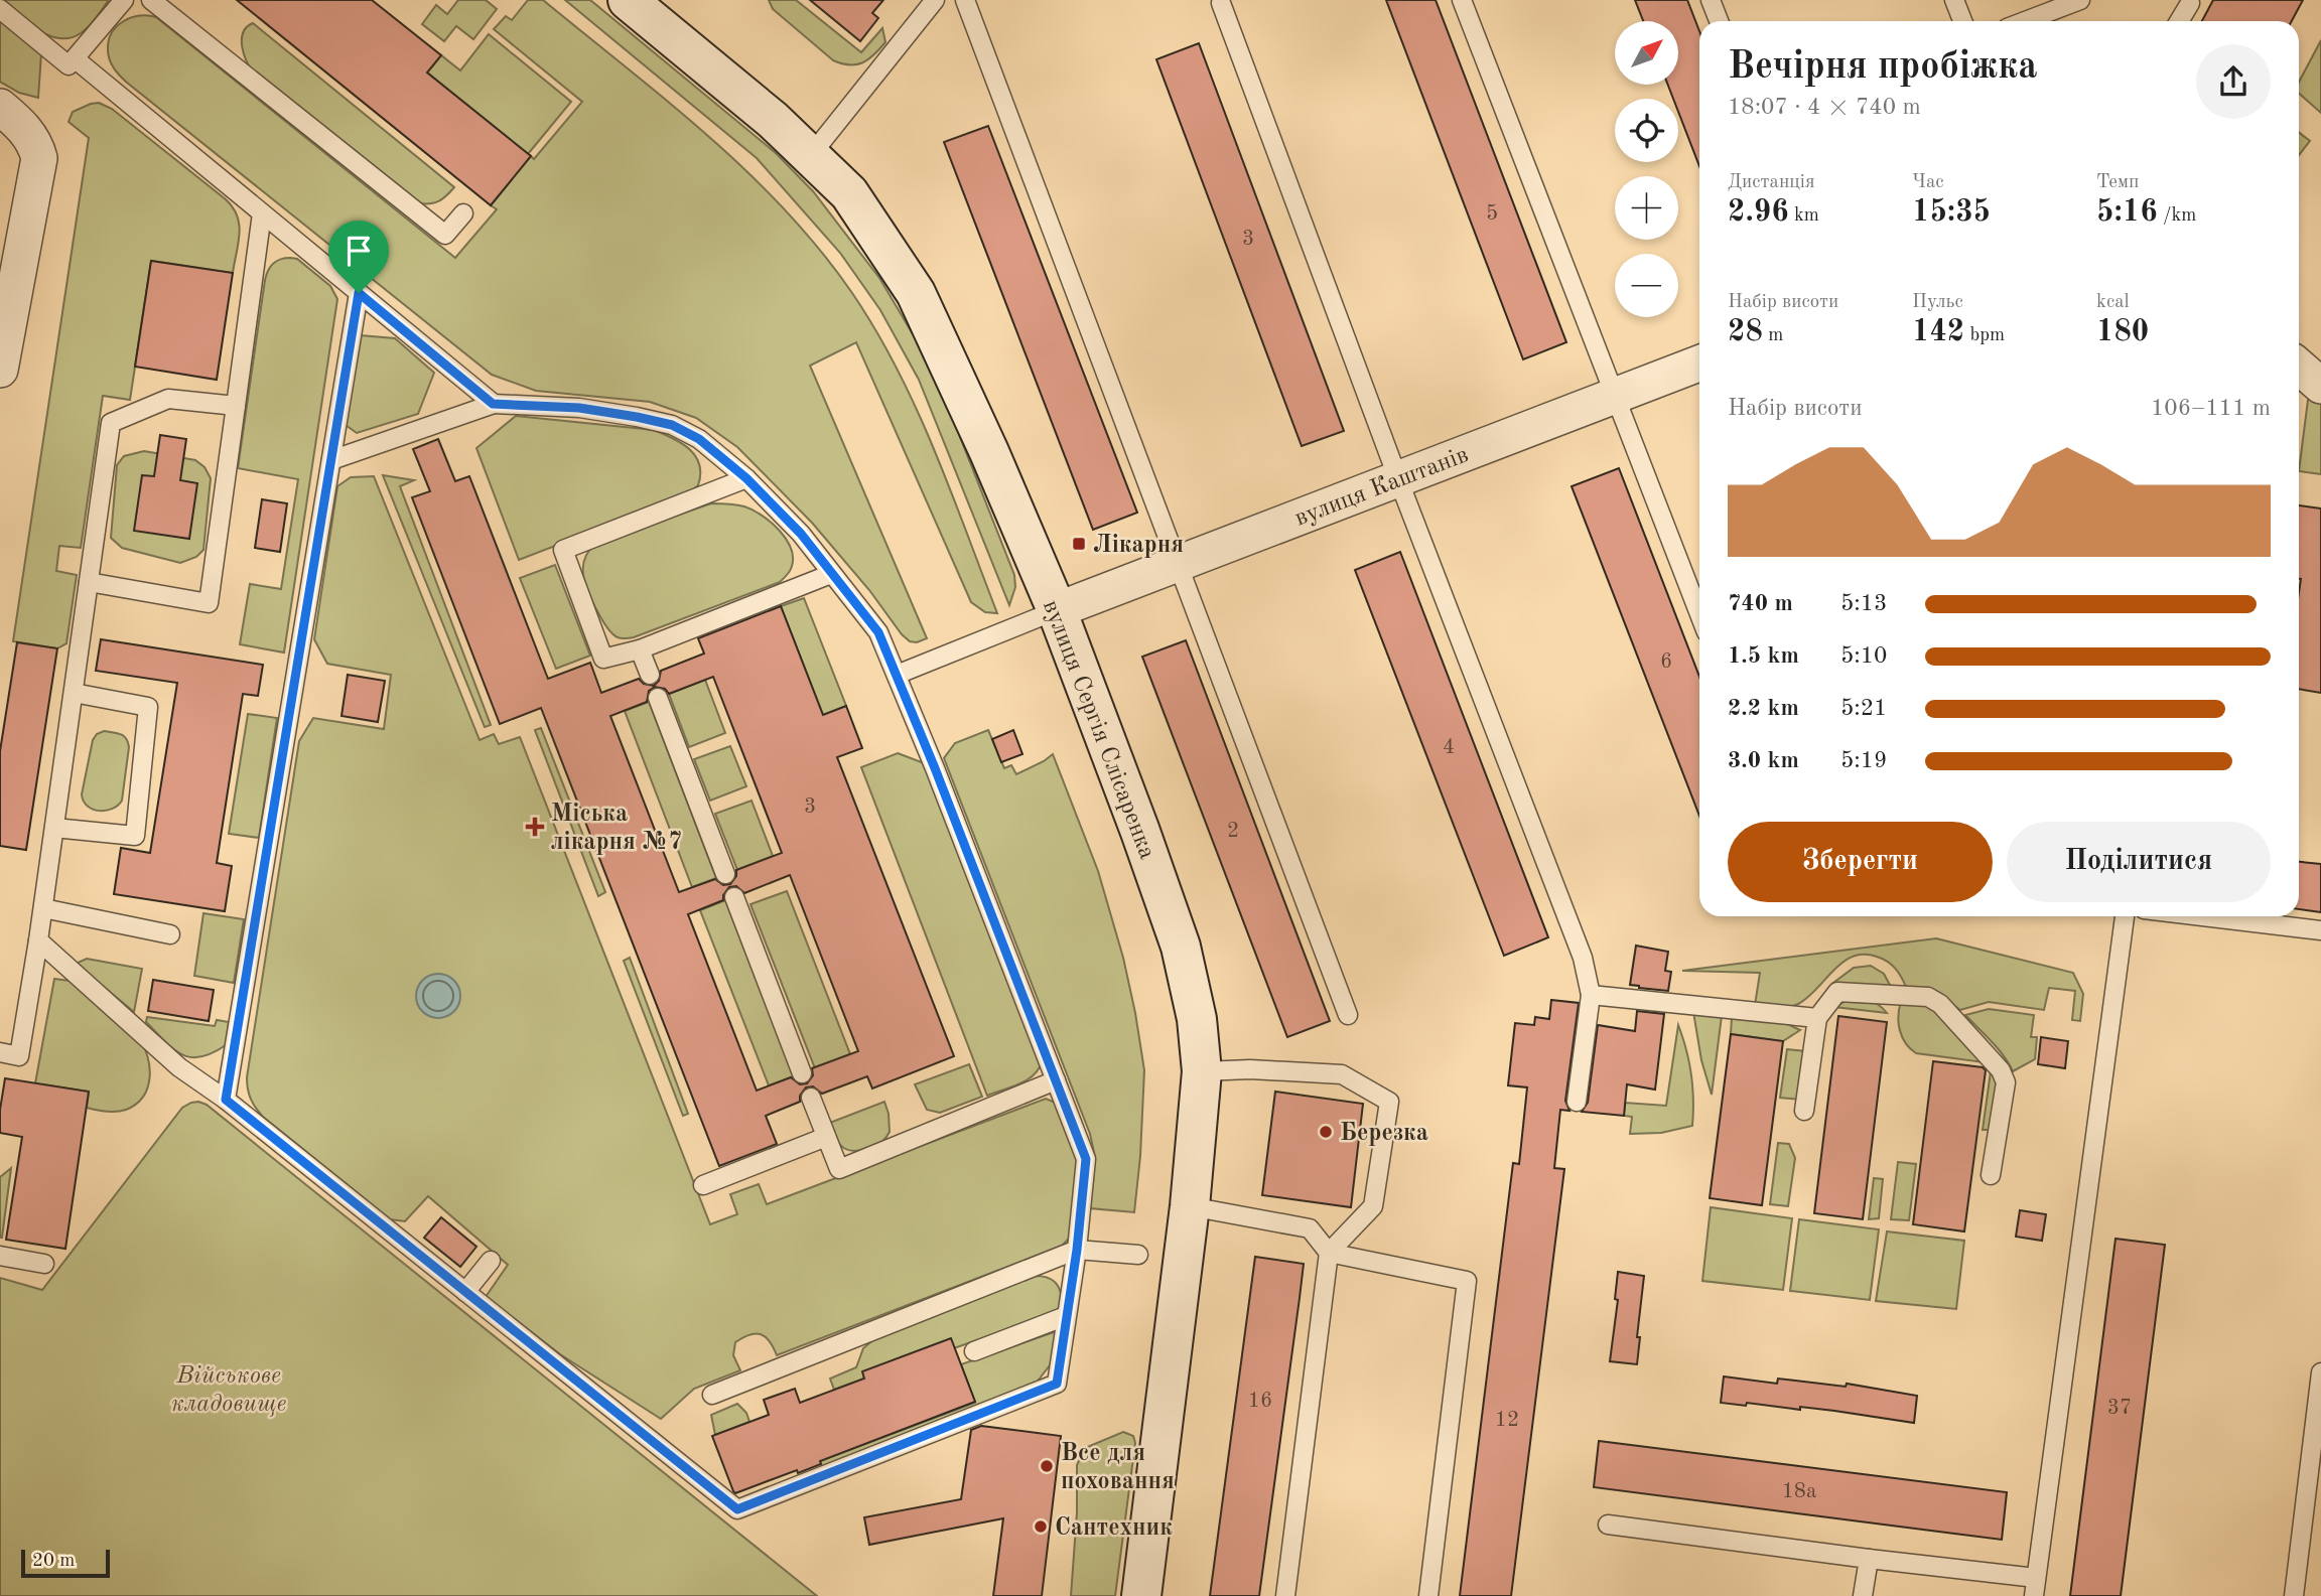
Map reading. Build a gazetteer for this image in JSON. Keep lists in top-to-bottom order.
{
  "streets": {
    "street": ["вулиця Каштанів", "вулиця Сергія Слісаренка"]
  },
  "crossings": [
    ["вулиця Каштанів", "вулиця Сергія Слісаренка"]
  ],
  "parks": ["Військове кладовище"],
  "places": {
    "transit": ["Лікарня"],
    "health": ["Міська лікарня №7"],
    "other": ["Березка", "Все для поховання", "Сантехник"]
  },
  "house_numbers": [
    "5",
    "3",
    "6",
    "4",
    "3",
    "2",
    "16",
    "37",
    "12",
    "18а"
  ],
  "scale_bar": "20 m",
  "north": "top right",
  "page": {
    "map_buttons": ["+", "−"],
    "heading": ["Вечірня пробіжка", "18:07 · 4 × 740 m"],
    "stats": [
      ["Дистанція", "2.96 km"],
      ["Час", "15:35"],
      ["Темп", "5:16 /km"],
      ["Набір висоти", "28 m"],
      ["Пульс", "142 bpm"],
      ["kcal", "180"]
    ],
    "chart": ["Набір висоти", "106–111 m"],
    "list": [
      {
        "name": "740 m",
        "note": "5:13"
      },
      {
        "name": "1.5 km",
        "note": "5:10"
      },
      {
        "name": "2.2 km",
        "note": "5:21"
      },
      {
        "name": "3.0 km",
        "note": "5:19"
      }
    ],
    "buttons": ["Зберегти", "Поділитися"],
    "scale": "20 m"
  }
}
